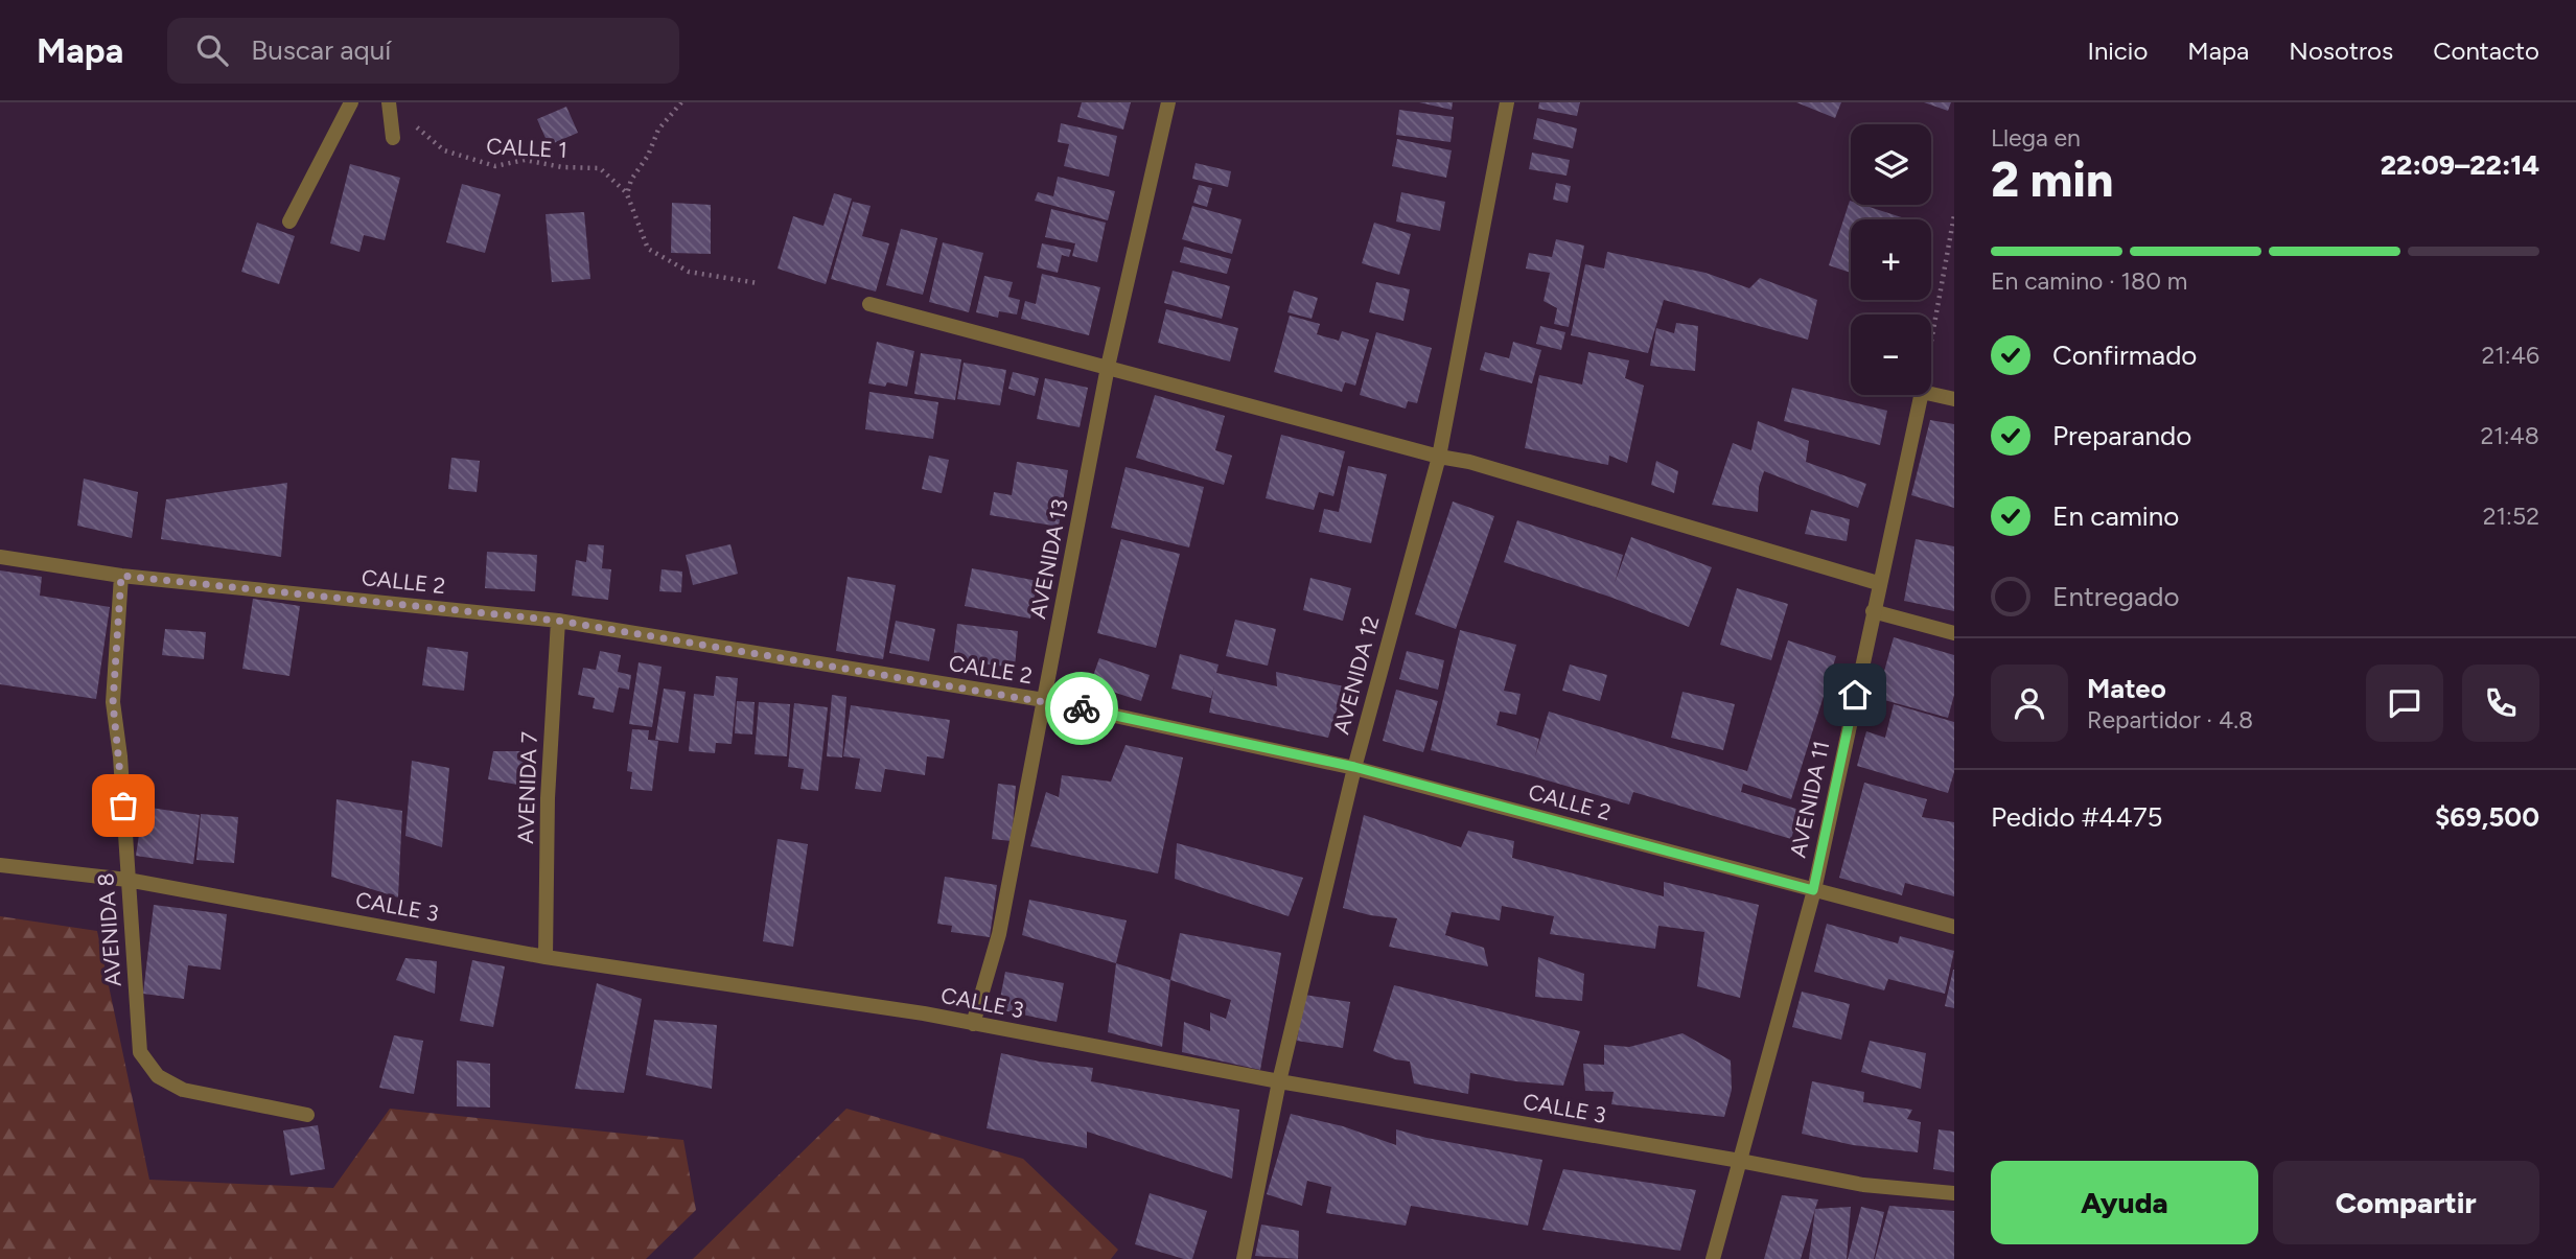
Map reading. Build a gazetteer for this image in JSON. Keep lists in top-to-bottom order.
{
  "streets": {
    "street": [
      "AVENIDA 13",
      "CALLE 2",
      "AVENIDA 12",
      "AVENIDA 7",
      "AVENIDA 11",
      "CALLE 3",
      "AVENIDA 8"
    ],
    "path": ["CALLE 1"]
  },
  "crossings": [
    ["AVENIDA 13", "CALLE 2"],
    ["AVENIDA 13", "CALLE 3"],
    ["CALLE 2", "AVENIDA 12"],
    ["CALLE 2", "AVENIDA 7"],
    ["CALLE 2", "AVENIDA 11"],
    ["CALLE 2", "AVENIDA 8"],
    ["AVENIDA 12", "CALLE 3"],
    ["AVENIDA 7", "CALLE 3"],
    ["AVENIDA 11", "CALLE 3"],
    ["CALLE 3", "AVENIDA 8"]
  ],
  "page": {
    "header": "Mapa",
    "search": "Buscar aquí",
    "nav": [
      "Inicio",
      "Mapa",
      "Nosotros",
      "Contacto"
    ],
    "heading": ["2 min", "Llega en", "22:09–22:14"],
    "panel": [
      "Mateo",
      "Repartidor · 4.8",
      "Pedido #4475",
      "$69,500"
    ],
    "map_buttons": ["+", "−"],
    "bar": "En camino · 180 m",
    "list": [
      ["Confirmado", "21:46"],
      ["Preparando", "21:48"],
      ["En camino", "21:52"],
      "Entregado"
    ],
    "buttons": ["Ayuda", "Compartir"]
  }
}
